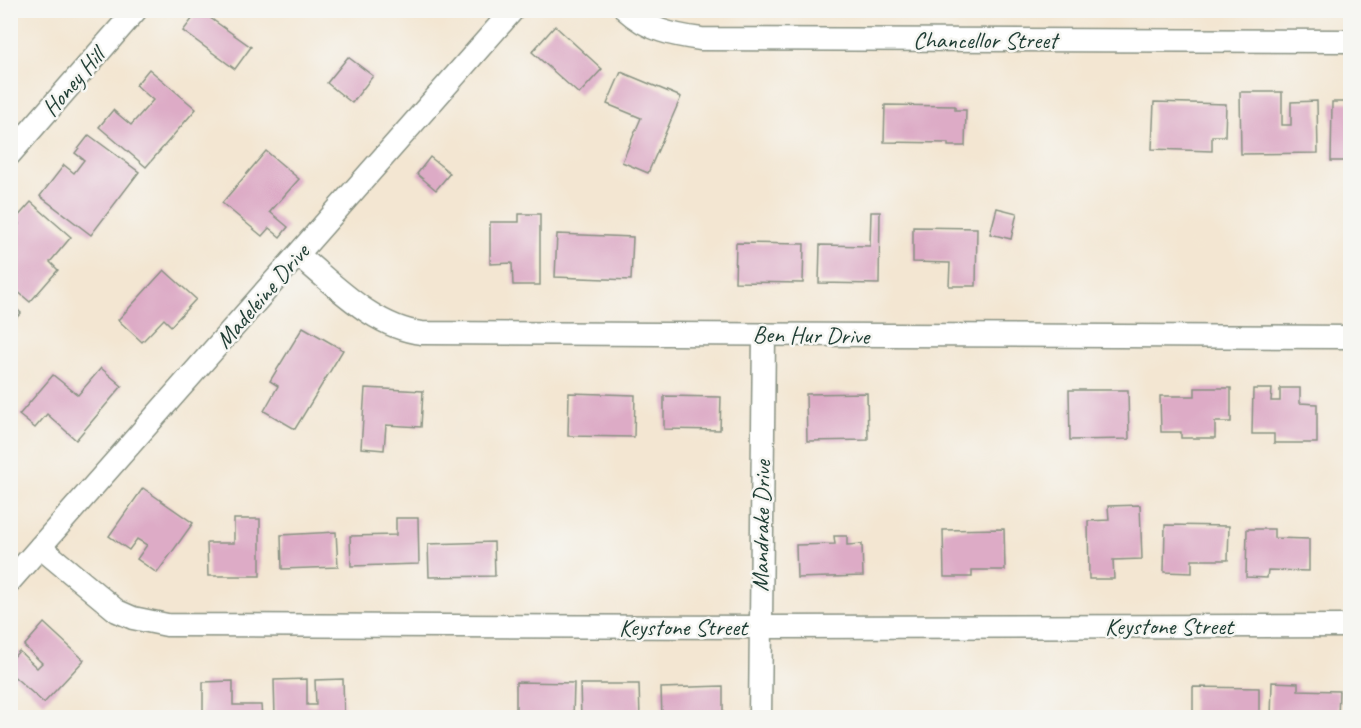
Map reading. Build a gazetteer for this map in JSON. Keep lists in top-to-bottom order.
{
  "streets": {
    "street": [
      "Chancellor Street",
      "Honey Hill",
      "Madeleine Drive",
      "Ben Hur Drive",
      "Mandrake Drive",
      "Keystone Street"
    ]
  },
  "crossings": [
    ["Madeleine Drive", "Ben Hur Drive"],
    ["Madeleine Drive", "Keystone Street"],
    ["Ben Hur Drive", "Mandrake Drive"],
    ["Mandrake Drive", "Keystone Street"]
  ]
}
